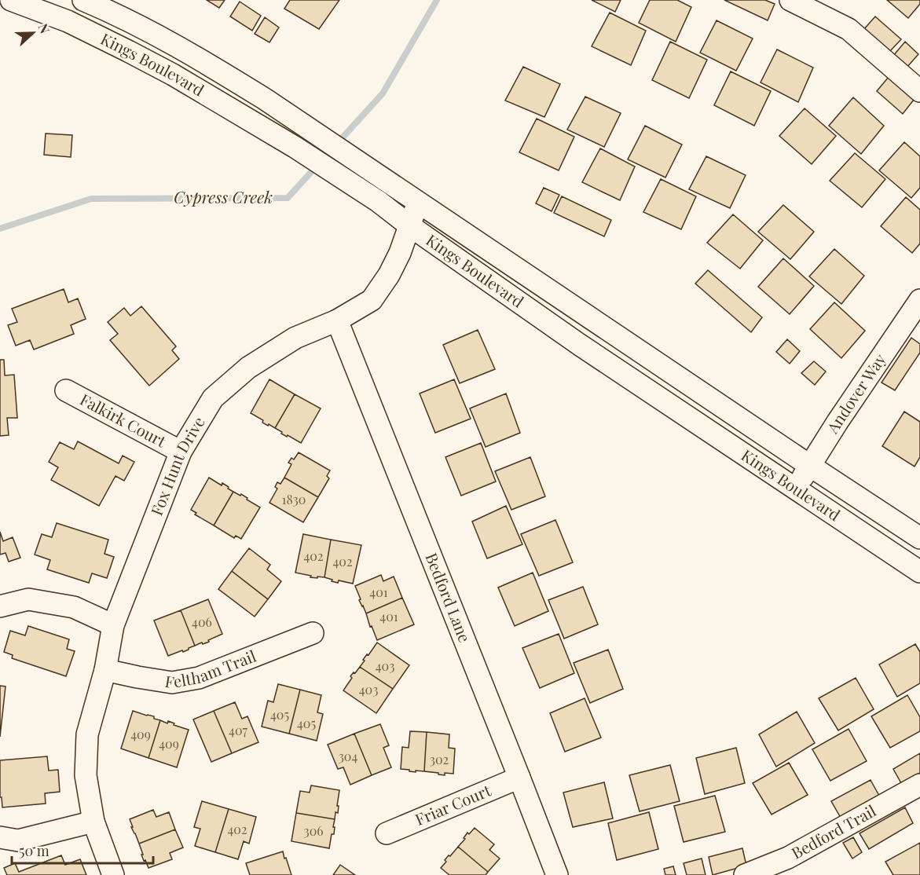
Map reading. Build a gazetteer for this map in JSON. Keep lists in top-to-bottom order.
{
  "streets": {
    "street": [
      "Kings Boulevard",
      "Andover Way",
      "Falkirk Court",
      "Fox Hunt Drive",
      "Bedford Lane",
      "Feltham Trail",
      "Friar Court",
      "Bedford Trail"
    ]
  },
  "crossings": [
    ["Kings Boulevard", "Andover Way"],
    ["Kings Boulevard", "Fox Hunt Drive"],
    ["Falkirk Court", "Fox Hunt Drive"],
    ["Fox Hunt Drive", "Bedford Lane"],
    ["Fox Hunt Drive", "Feltham Trail"],
    ["Bedford Lane", "Friar Court"]
  ],
  "water": ["Cypress Creek"],
  "house_numbers": [
    "1830",
    "402",
    "402",
    "401",
    "401",
    "406",
    "403",
    "403",
    "405",
    "405",
    "407",
    "409",
    "409",
    "304",
    "302",
    "402",
    "306"
  ],
  "scale_bar": "50 m",
  "north": "right"
}
